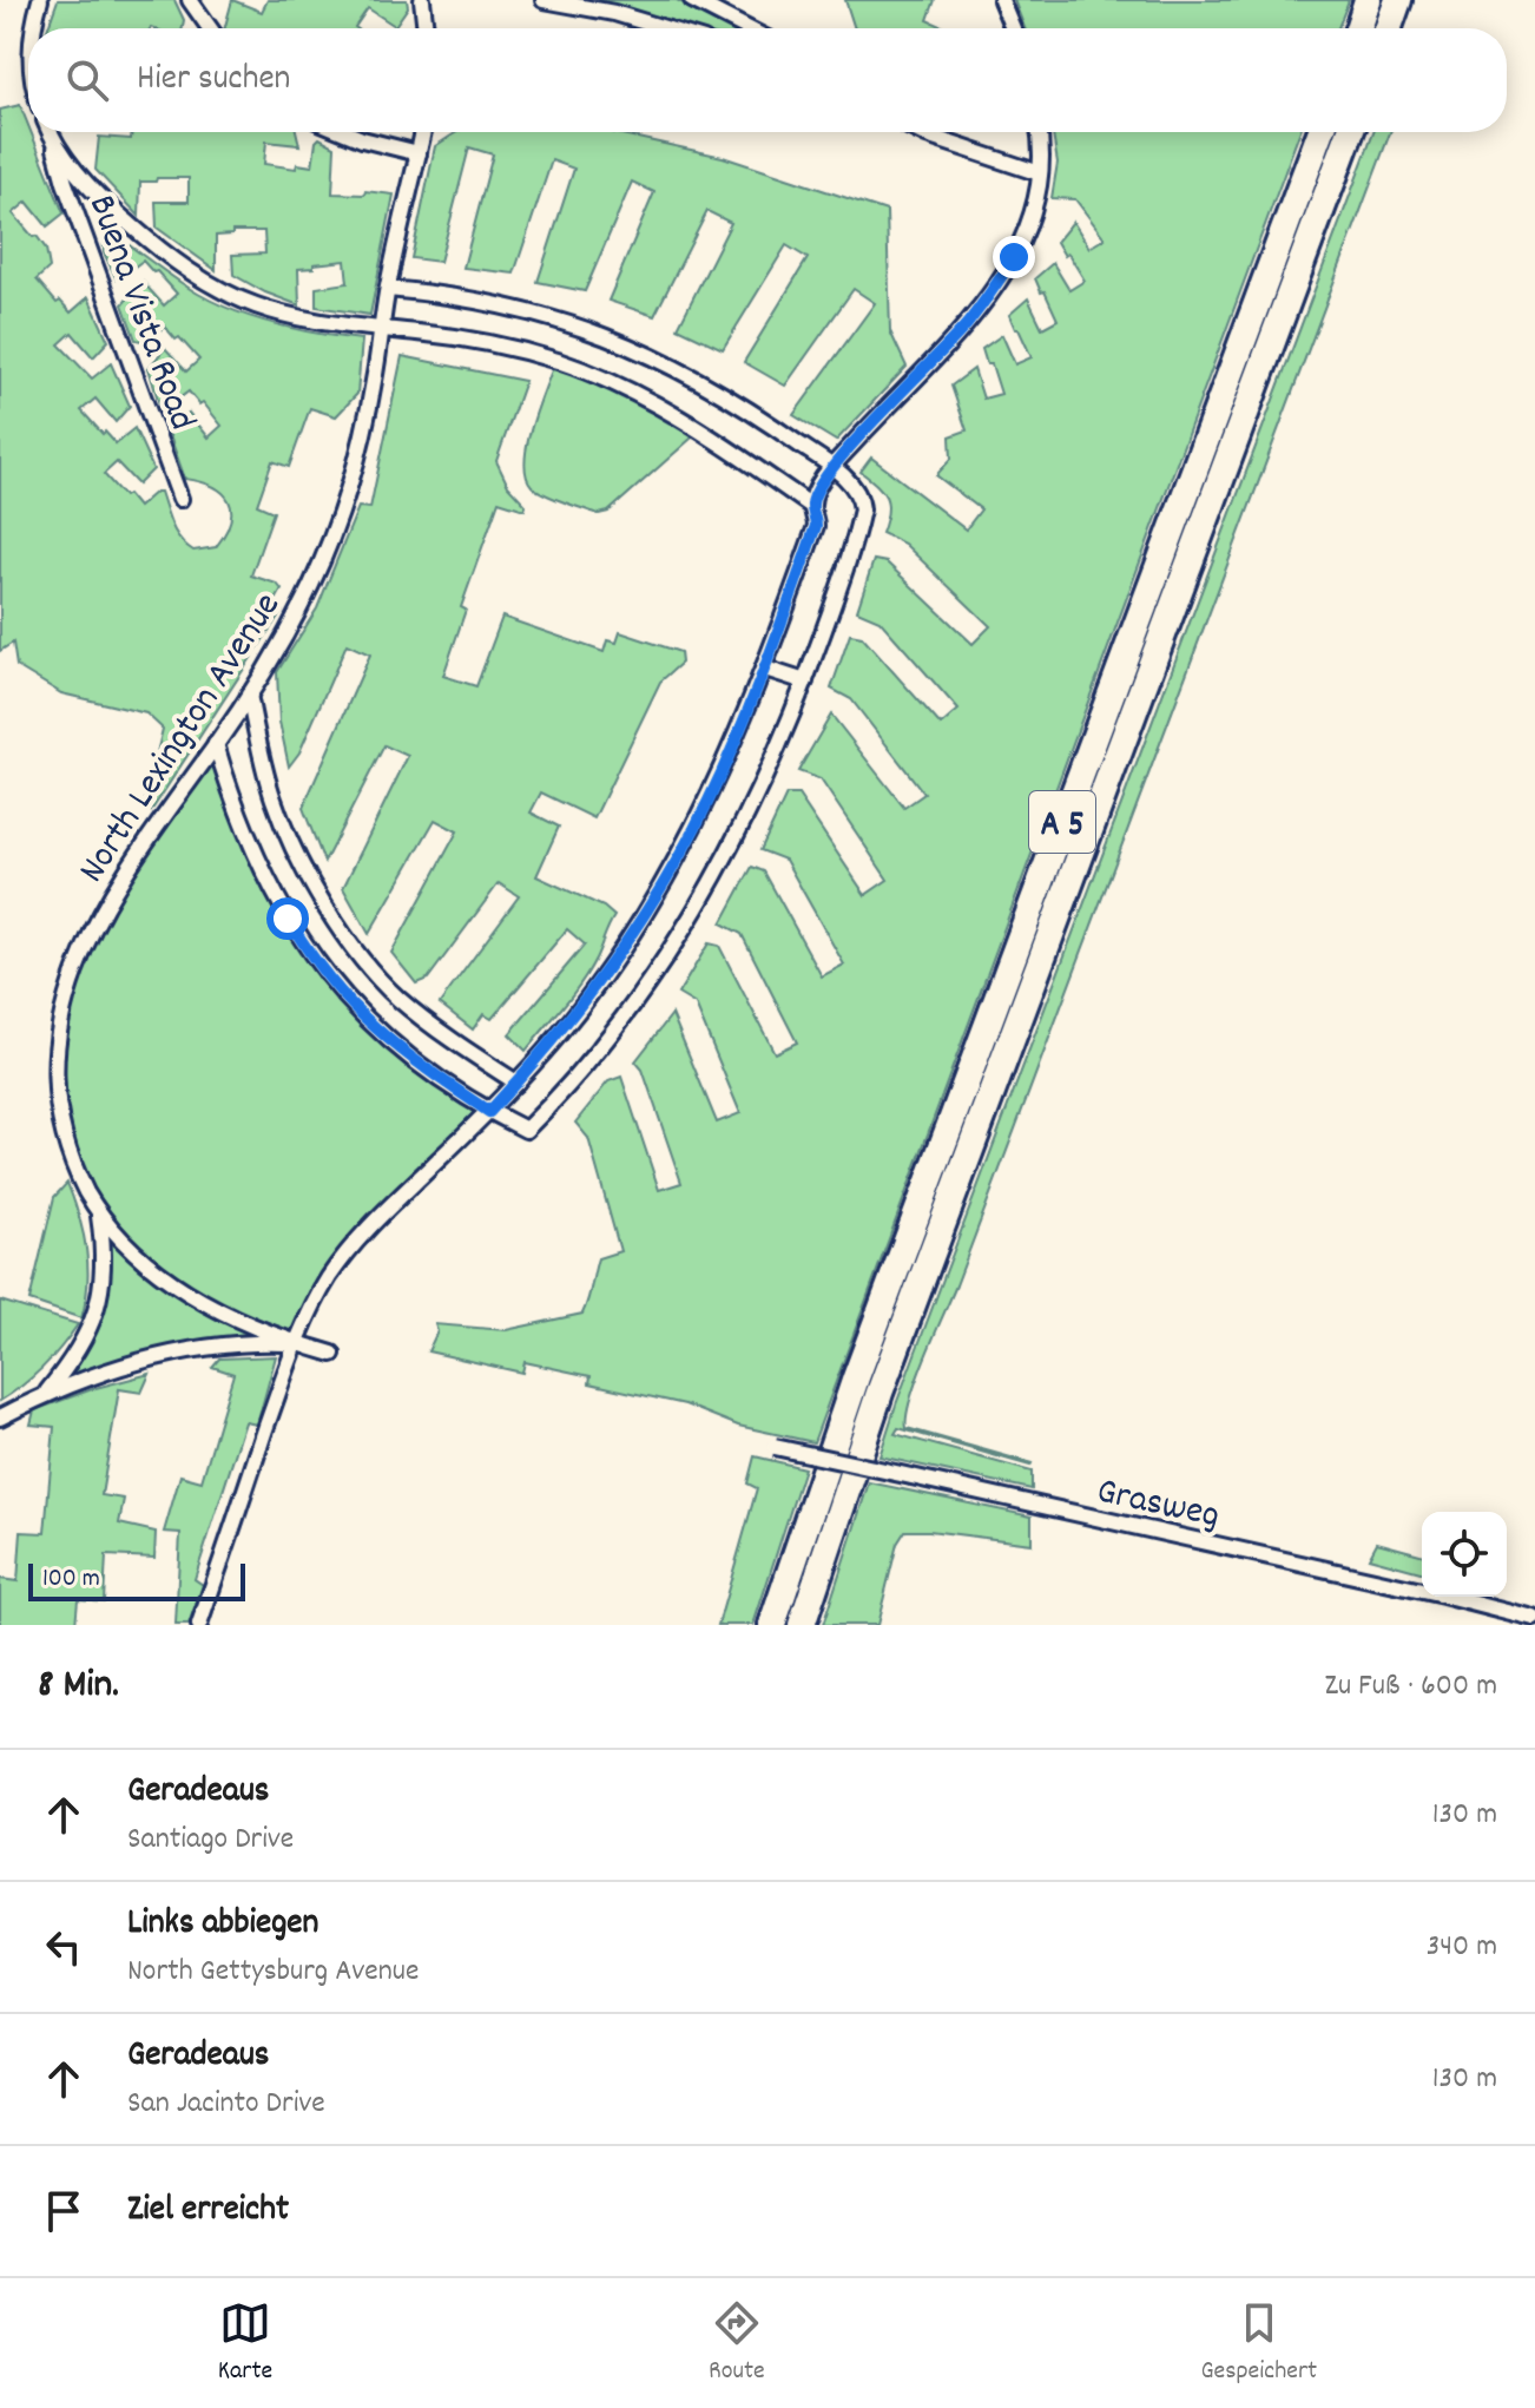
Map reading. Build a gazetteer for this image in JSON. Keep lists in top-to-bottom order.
{
  "streets": {
    "highway": ["A 5"],
    "street": ["Buena Vista Road", "North Lexington Avenue", "Grasweg"]
  },
  "scale_bar": "100 m",
  "page": {
    "search": "Hier suchen",
    "scale": "100 m",
    "heading": ["8 Min.", "Zu Fuß · 600 m"],
    "list": [
      ["Geradeaus", "Santiago Drive", "130 m"],
      ["Links abbiegen", "North Gettysburg Avenue", "340 m"],
      ["Geradeaus", "San Jacinto Drive", "130 m"],
      "Ziel erreicht"
    ],
    "nav": ["Karte", "Route", "Gespeichert"]
  }
}
